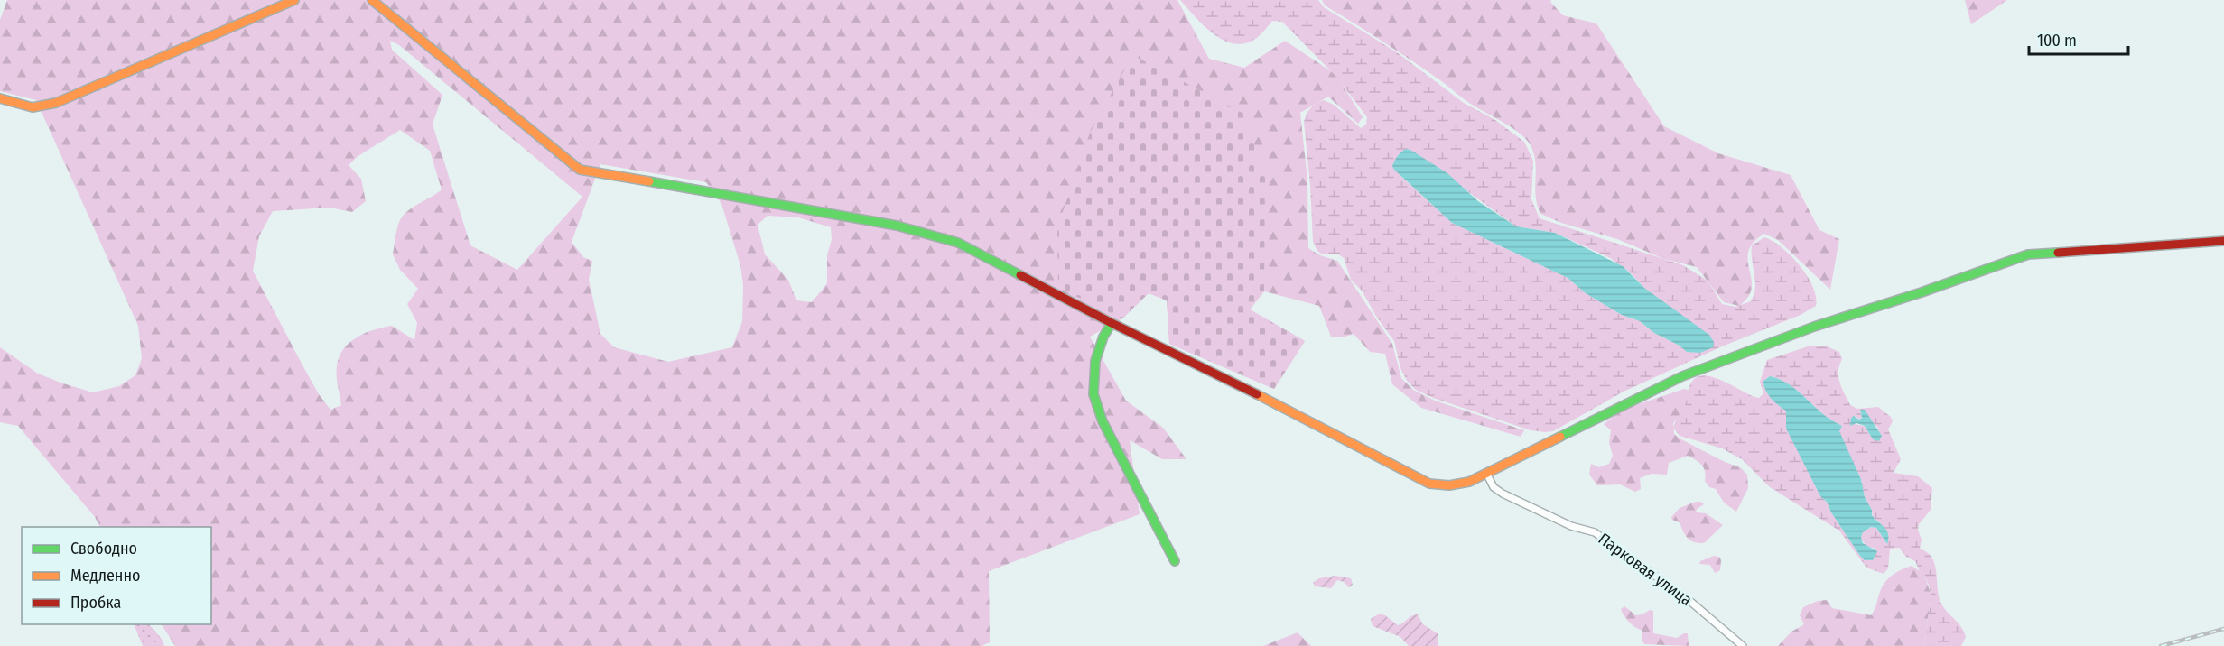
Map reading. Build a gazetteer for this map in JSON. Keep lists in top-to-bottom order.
{
  "streets": {
    "street": ["Парковая улица"]
  },
  "legend": ["Свободно", "Медленно", "Пробка"],
  "scale_bar": "100 m"
}
